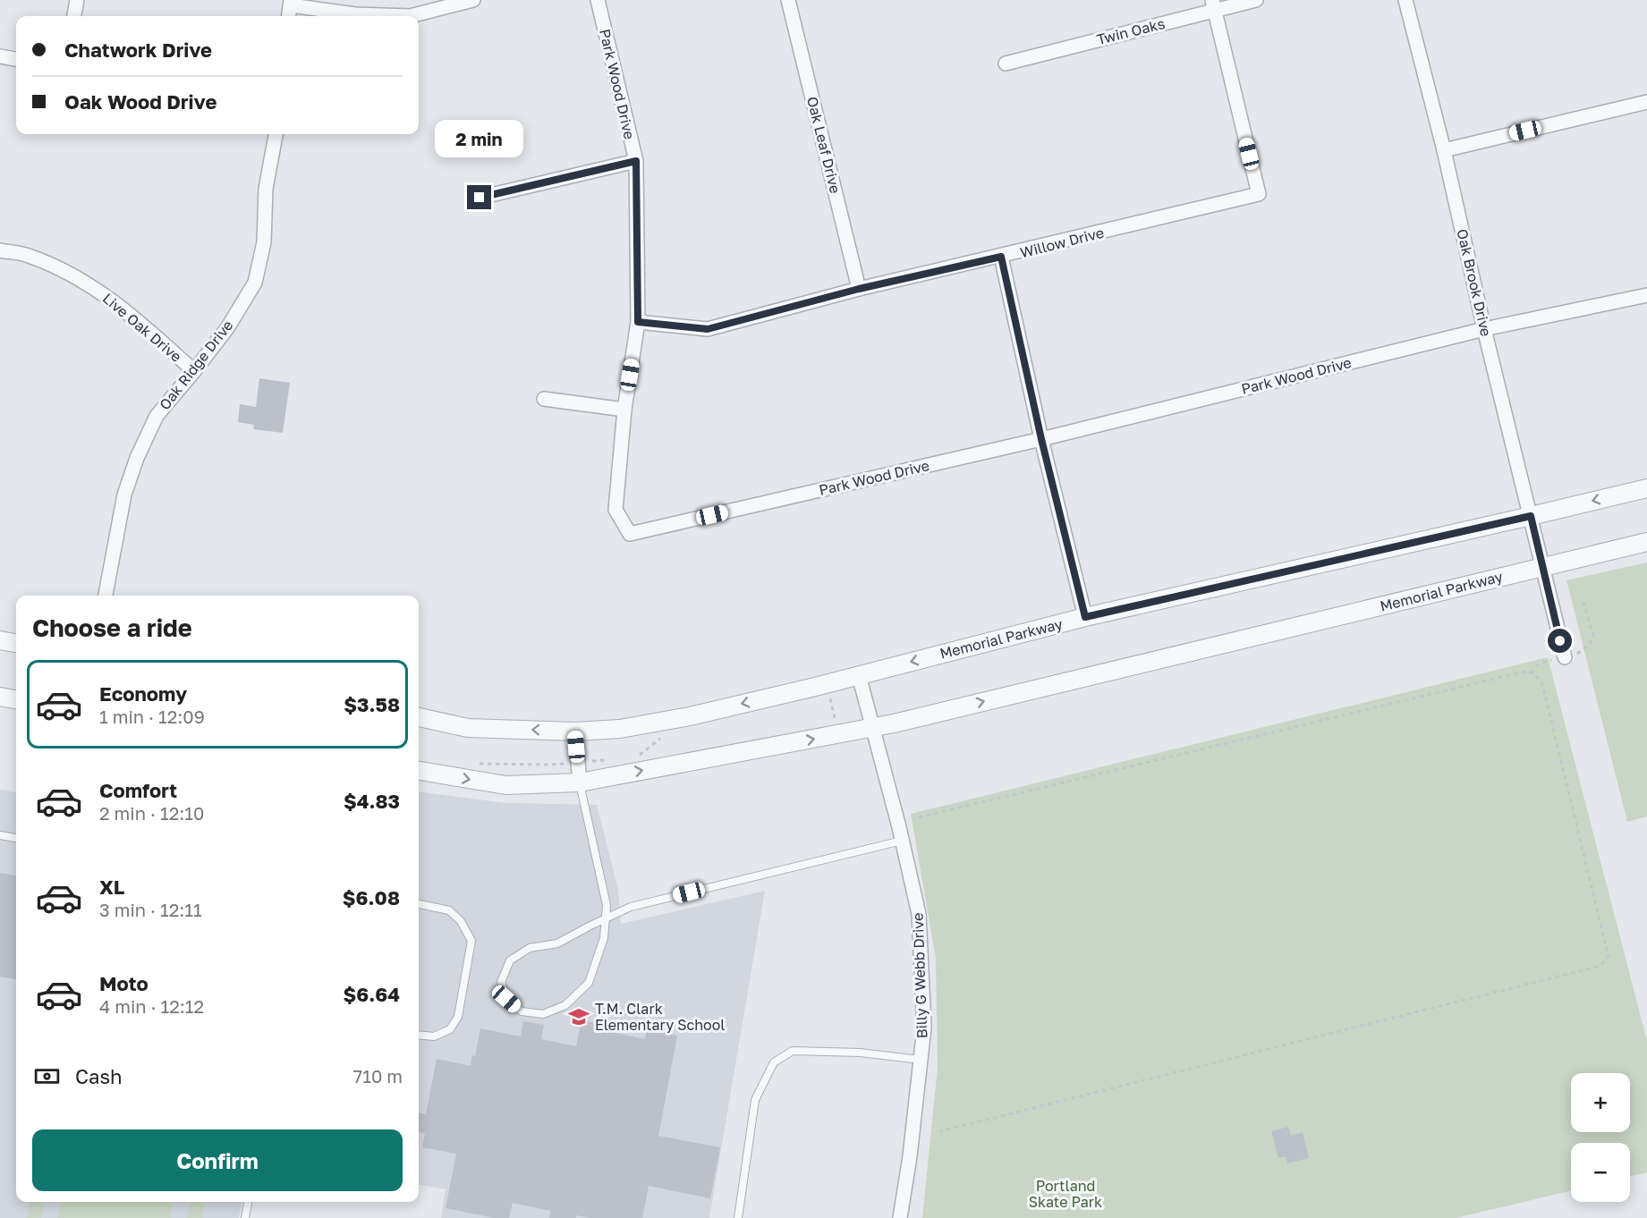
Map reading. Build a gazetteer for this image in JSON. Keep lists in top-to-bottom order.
{
  "streets": {
    "street": [
      "Twin Oaks",
      "Park Wood Drive",
      "Oak Leaf Drive",
      "Willow Drive",
      "Oak Brook Drive",
      "Live Oak Drive",
      "Oak Ridge Drive",
      "Memorial Parkway",
      "Billy G Webb Drive"
    ]
  },
  "crossings": [
    ["Twin Oaks", "Willow Drive"],
    ["Park Wood Drive", "Willow Drive"],
    ["Park Wood Drive", "Oak Brook Drive"],
    ["Oak Leaf Drive", "Willow Drive"],
    ["Oak Brook Drive", "Memorial Parkway"],
    ["Live Oak Drive", "Oak Ridge Drive"],
    ["Memorial Parkway", "Billy G Webb Drive"]
  ],
  "parks": ["Portland Skate Park"],
  "places": {
    "school or university": ["T.M. Clark Elementary School"]
  },
  "page": {
    "banner": ["Chatwork Drive", "Oak Wood Drive"],
    "bubble": "2 min",
    "heading": "Choose a ride",
    "list": [
      {
        "name": "Economy",
        "note": "1 min · 12:09",
        "value": "$3.58"
      },
      {
        "name": "Comfort",
        "note": "2 min · 12:10",
        "value": "$4.83"
      },
      {
        "name": "XL",
        "note": "3 min · 12:11",
        "value": "$6.08"
      },
      {
        "name": "Moto",
        "note": "4 min · 12:12",
        "value": "$6.64"
      }
    ],
    "pay": ["Cash", "710 m"],
    "map_buttons": ["+", "−"],
    "buttons": "Confirm"
  }
}
